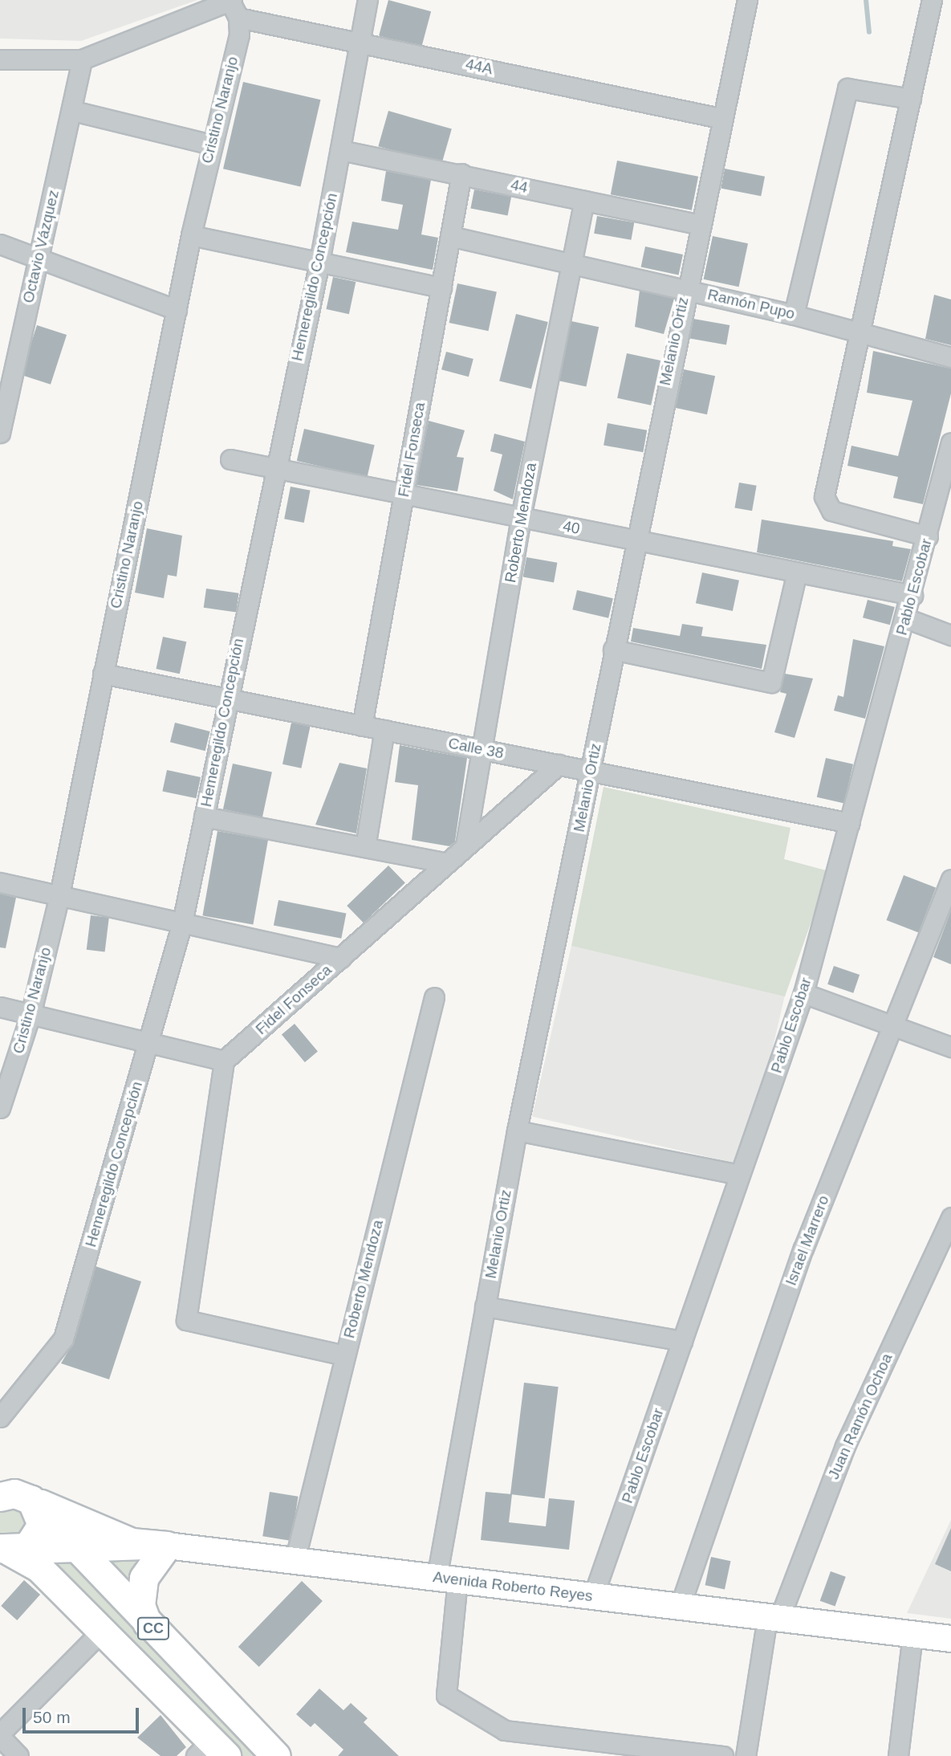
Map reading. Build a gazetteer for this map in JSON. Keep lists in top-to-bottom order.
{
  "streets": {
    "main road": ["Avenida Roberto Reyes", "CC"],
    "street": [
      "44A",
      "Cristino Naranjo",
      "44",
      "Octavio Vázquez",
      "Hemeregildo Concepción",
      "Ramón Pupo",
      "Melanio Ortiz",
      "Fidel Fonseca",
      "Roberto Mendoza",
      "40",
      "Pablo Escobar",
      "Calle 38",
      "Israel Marrero",
      "Juan Ramón Ochoa"
    ]
  },
  "crossings": [
    ["44A", "Cristino Naranjo"],
    ["44A", "Hemeregildo Concepción"],
    ["44A", "Melanio Ortiz"],
    ["Cristino Naranjo", "Calle 38"],
    ["44", "Hemeregildo Concepción"],
    ["44", "Melanio Ortiz"],
    ["44", "Fidel Fonseca"],
    ["44", "Roberto Mendoza"],
    ["Hemeregildo Concepción", "40"],
    ["Hemeregildo Concepción", "Calle 38"],
    ["Ramón Pupo", "Melanio Ortiz"],
    ["Ramón Pupo", "Fidel Fonseca"],
    ["Ramón Pupo", "Roberto Mendoza"],
    ["Melanio Ortiz", "40"],
    ["Melanio Ortiz", "Calle 38"],
    ["Melanio Ortiz", "Avenida Roberto Reyes"],
    ["Fidel Fonseca", "Roberto Mendoza"],
    ["Fidel Fonseca", "40"],
    ["Fidel Fonseca", "Calle 38"],
    ["Roberto Mendoza", "40"],
    ["Roberto Mendoza", "Calle 38"],
    ["Roberto Mendoza", "Avenida Roberto Reyes"],
    ["40", "Pablo Escobar"],
    ["Pablo Escobar", "Calle 38"],
    ["Pablo Escobar", "Avenida Roberto Reyes"],
    ["Israel Marrero", "Avenida Roberto Reyes"],
    ["Juan Ramón Ochoa", "Avenida Roberto Reyes"],
    ["Avenida Roberto Reyes", "CC"]
  ],
  "scale_bar": "50 m"
}
